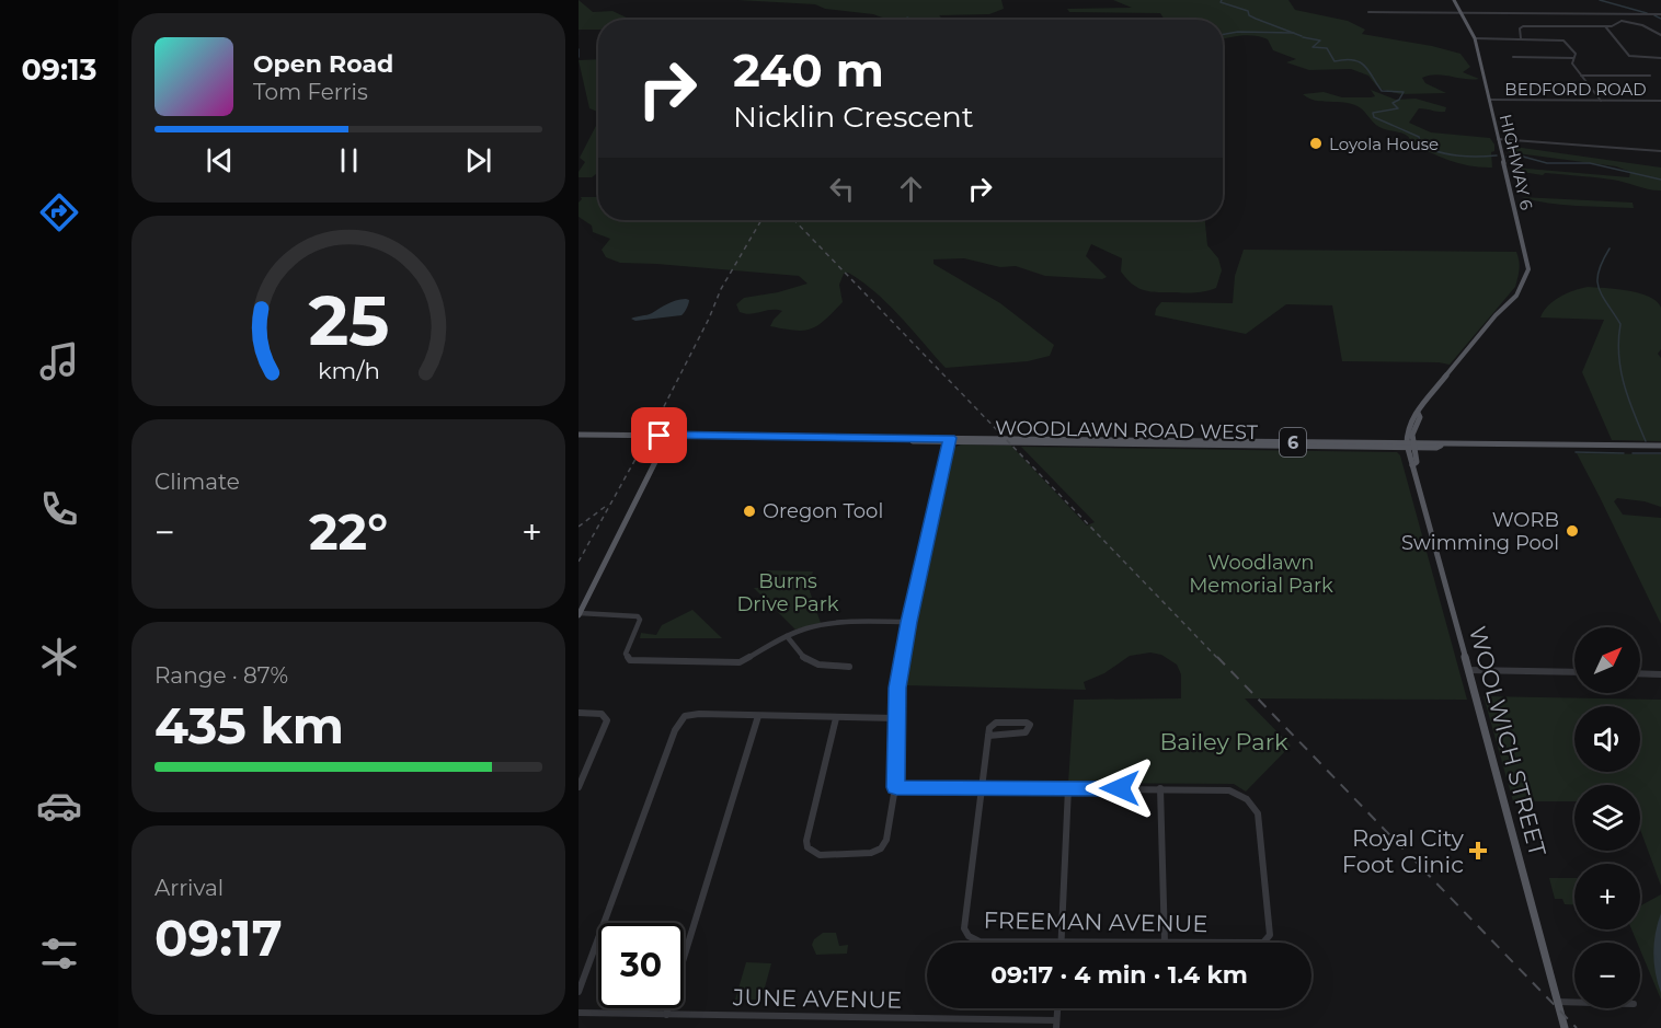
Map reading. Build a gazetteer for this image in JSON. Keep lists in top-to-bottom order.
{
  "streets": {
    "main road": [
      "HIGHWAY 6",
      "WOODLAWN ROAD WEST",
      "6",
      "WOOLWICH STREET"
    ],
    "street": ["BEDFORD ROAD", "FREEMAN AVENUE", "JUNE AVENUE"]
  },
  "crossings": [
    ["BEDFORD ROAD", "HIGHWAY 6"],
    ["HIGHWAY 6", "WOOLWICH STREET"],
    ["WOODLAWN ROAD WEST", "WOOLWICH STREET"]
  ],
  "parks": ["Woodlawn Memorial Park", "Burns Drive Park", "Bailey Park"],
  "places": {
    "other": ["Loyola House", "Oregon Tool", "WORB Swimming Pool"],
    "health": ["Royal City Foot Clinic"]
  },
  "north": "top right",
  "page": {
    "tabs": "09:13",
    "turn": ["240 m", "Nicklin Crescent"],
    "song": ["Open Road", "Tom Ferris"],
    "tile": [
      "Climate",
      ["Range · 87%", "435 km"],
      ["Arrival", "09:17"]
    ],
    "heat": ["−", "22°", "+"],
    "map_buttons": ["+", "−"],
    "limit": "30",
    "trip": "09:17 · 4 min · 1.4 km",
    "gauge": ["25", "km/h"]
  }
}
